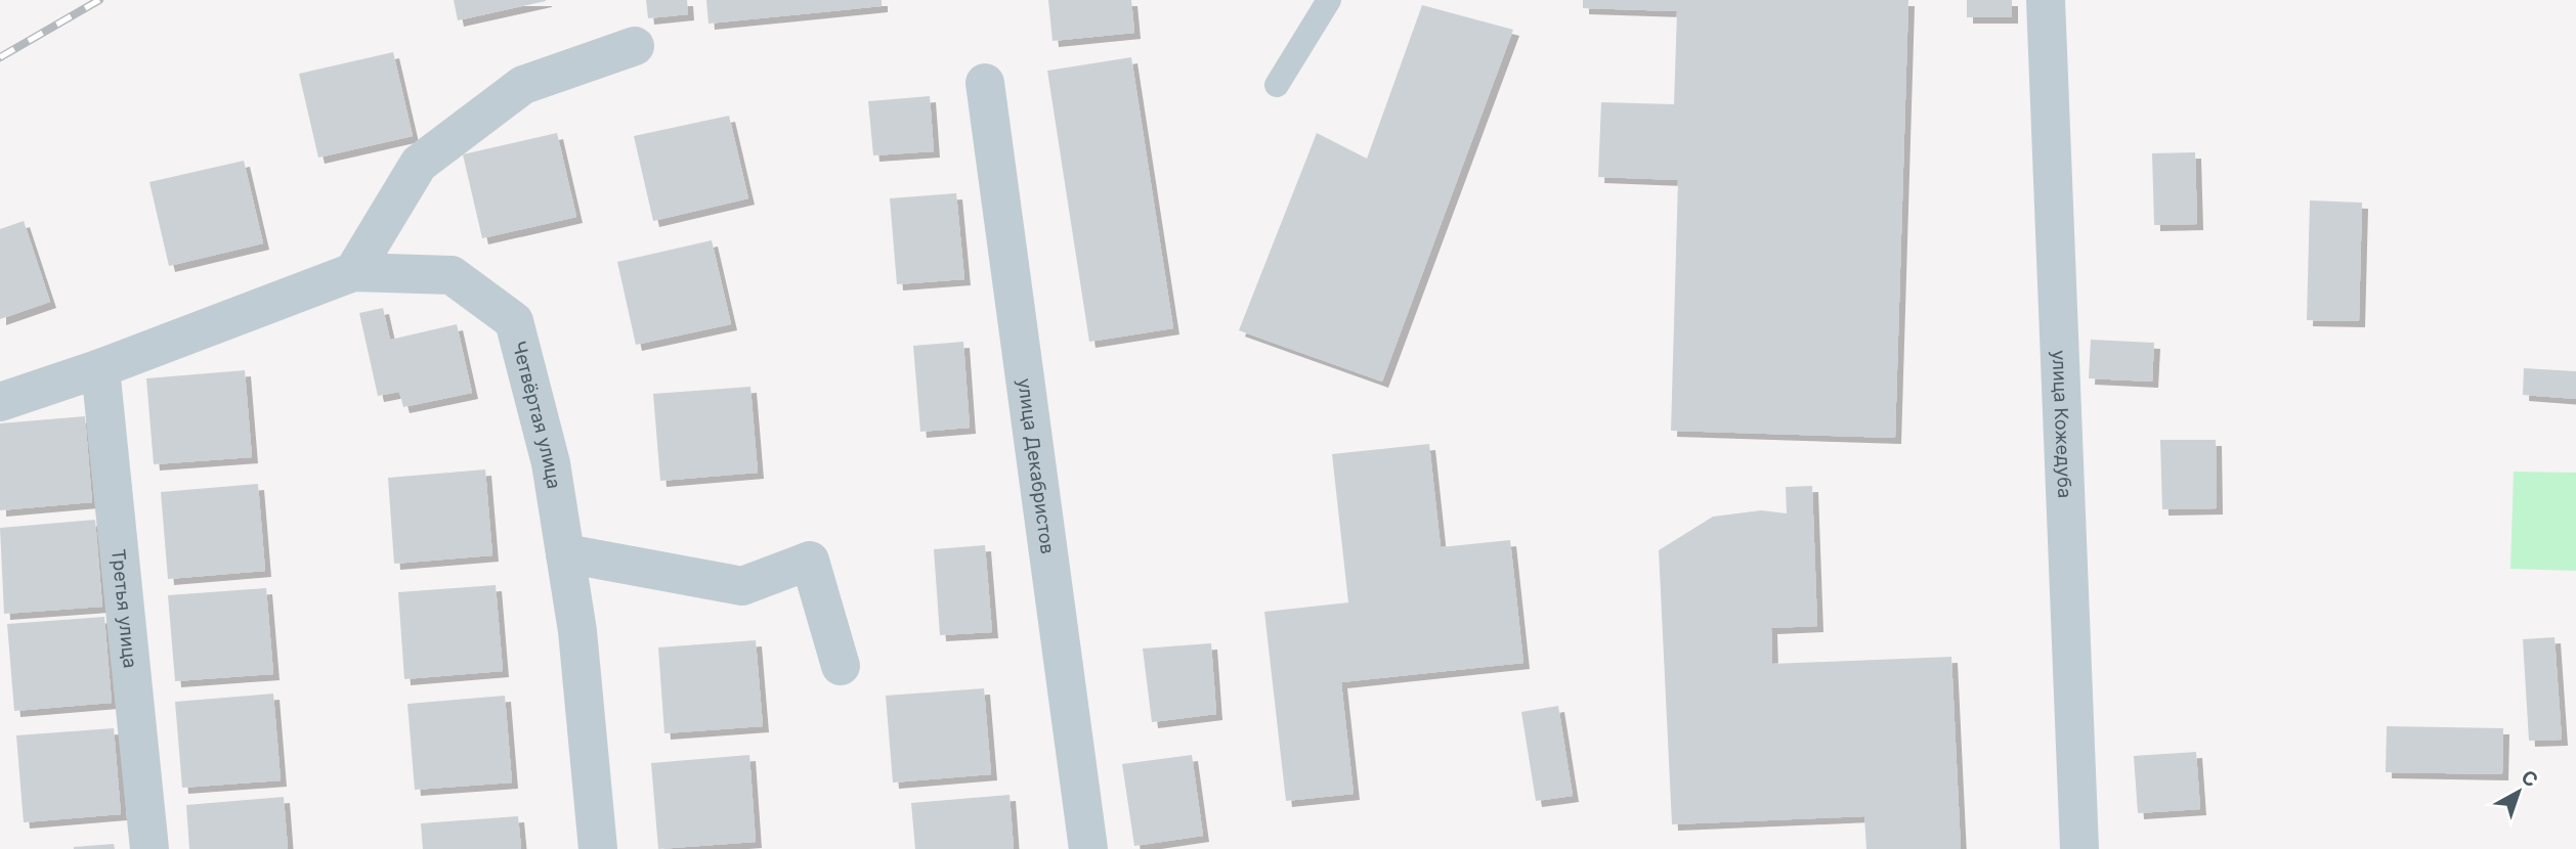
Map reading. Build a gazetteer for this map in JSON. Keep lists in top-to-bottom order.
{
  "streets": {
    "street": [
      "Четвёртая улица",
      "улица Кожедуба",
      "улица Декабристов",
      "Третья улица"
    ]
  },
  "crossings": [
    ["Четвёртая улица", "Третья улица"]
  ],
  "north": "top right"
}
